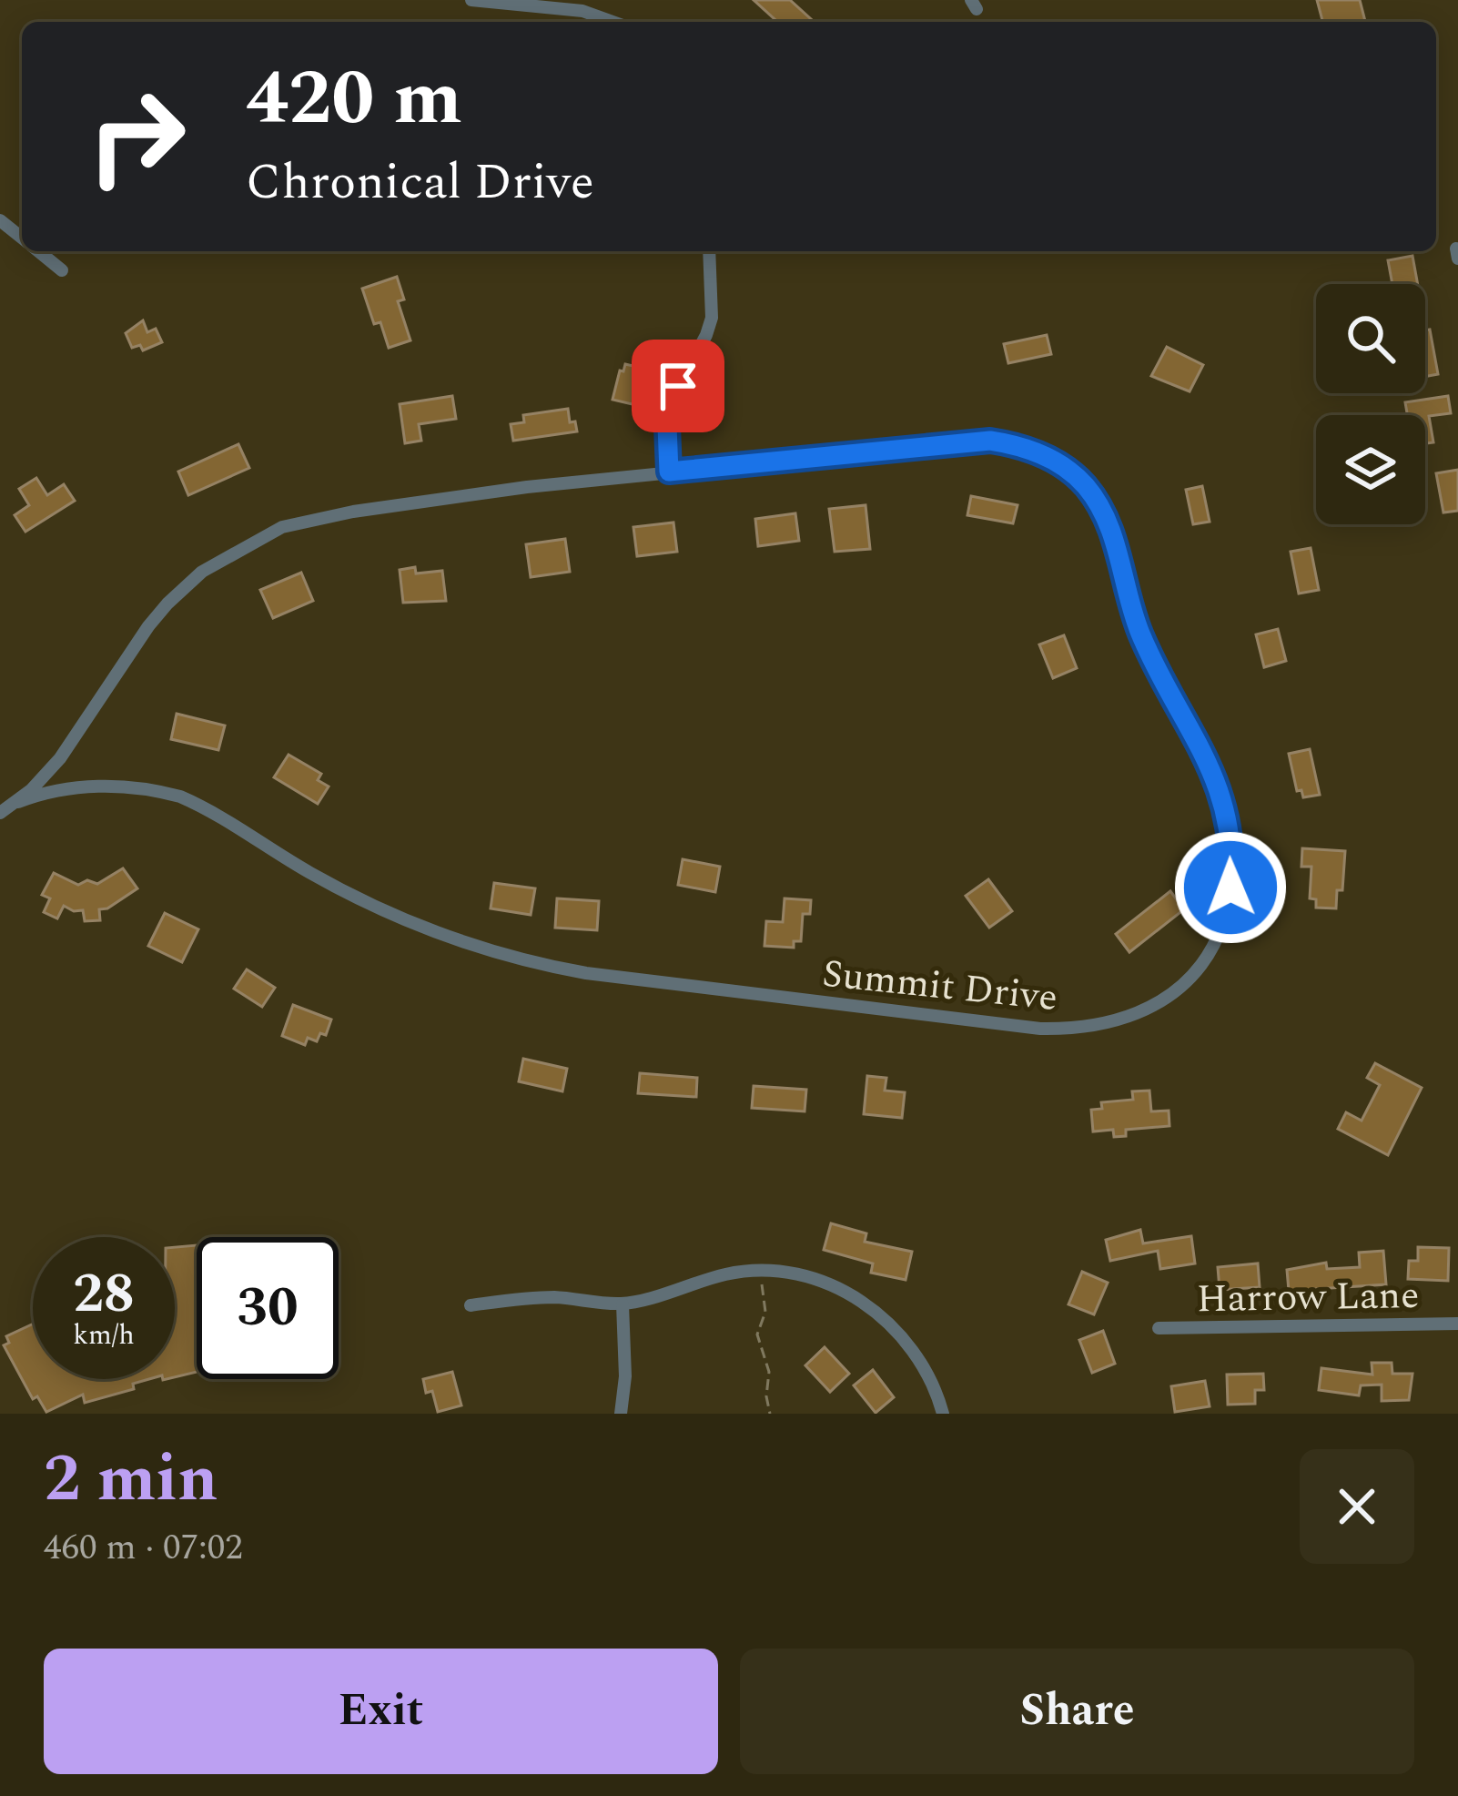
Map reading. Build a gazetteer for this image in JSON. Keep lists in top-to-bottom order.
{
  "streets": {
    "street": ["Summit Drive", "Harrow Lane"]
  },
  "page": {
    "turn": ["420 m", "Chronical Drive"],
    "speed": "28 km/h",
    "limit": "30",
    "heading": ["2 min", "460 m · 07:02"],
    "buttons": ["Exit", "Share"]
  }
}
